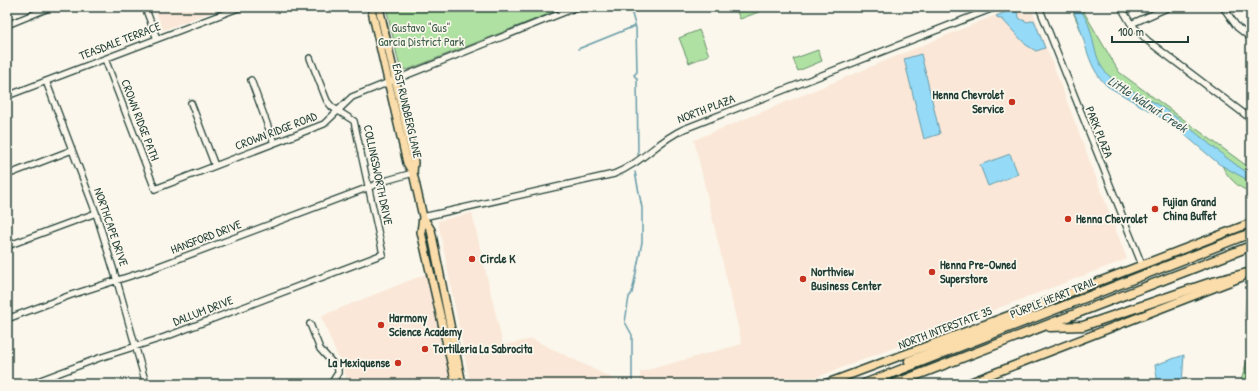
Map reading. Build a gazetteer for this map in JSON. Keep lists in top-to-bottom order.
{
  "streets": {
    "highway": ["PURPLE HEART TRAIL"],
    "main road": ["EAST RUNDBERG LANE", "NORTH INTERSTATE 35"],
    "street": [
      "TEASDALE TERRACE",
      "NORTH PLAZA",
      "CROWN RIDGE PATH",
      "CROWN RIDGE ROAD",
      "PARK PLAZA",
      "COLLINGSWORTH DRIVE",
      "NORTHCAPE DRIVE",
      "HANSFORD DRIVE",
      "DALLUM DRIVE"
    ]
  },
  "crossings": [
    ["TEASDALE TERRACE", "CROWN RIDGE PATH"],
    ["TEASDALE TERRACE", "NORTHCAPE DRIVE"],
    ["NORTH PLAZA", "EAST RUNDBERG LANE"],
    ["EAST RUNDBERG LANE", "CROWN RIDGE ROAD"],
    ["EAST RUNDBERG LANE", "HANSFORD DRIVE"],
    ["CROWN RIDGE PATH", "CROWN RIDGE ROAD"],
    ["CROWN RIDGE ROAD", "COLLINGSWORTH DRIVE"],
    ["PARK PLAZA", "NORTH INTERSTATE 35"],
    ["COLLINGSWORTH DRIVE", "HANSFORD DRIVE"],
    ["COLLINGSWORTH DRIVE", "DALLUM DRIVE"],
    ["NORTHCAPE DRIVE", "HANSFORD DRIVE"],
    ["NORTHCAPE DRIVE", "DALLUM DRIVE"]
  ],
  "water": ["Little Walnut Creek"],
  "parks": ["Gustavo \"Gus\" Garcia District Park"],
  "places": [
    "Henna Chevrolet Service",
    "Fujian Grand China Buffet",
    "Henna Chevrolet",
    "Circle K",
    "Henna Pre-Owned Superstore",
    "Northview Business Center",
    "Harmony Science Academy",
    "Tortilleria La Sabrocita",
    "La Mexiquense"
  ],
  "scale_bar": "100 m"
}
